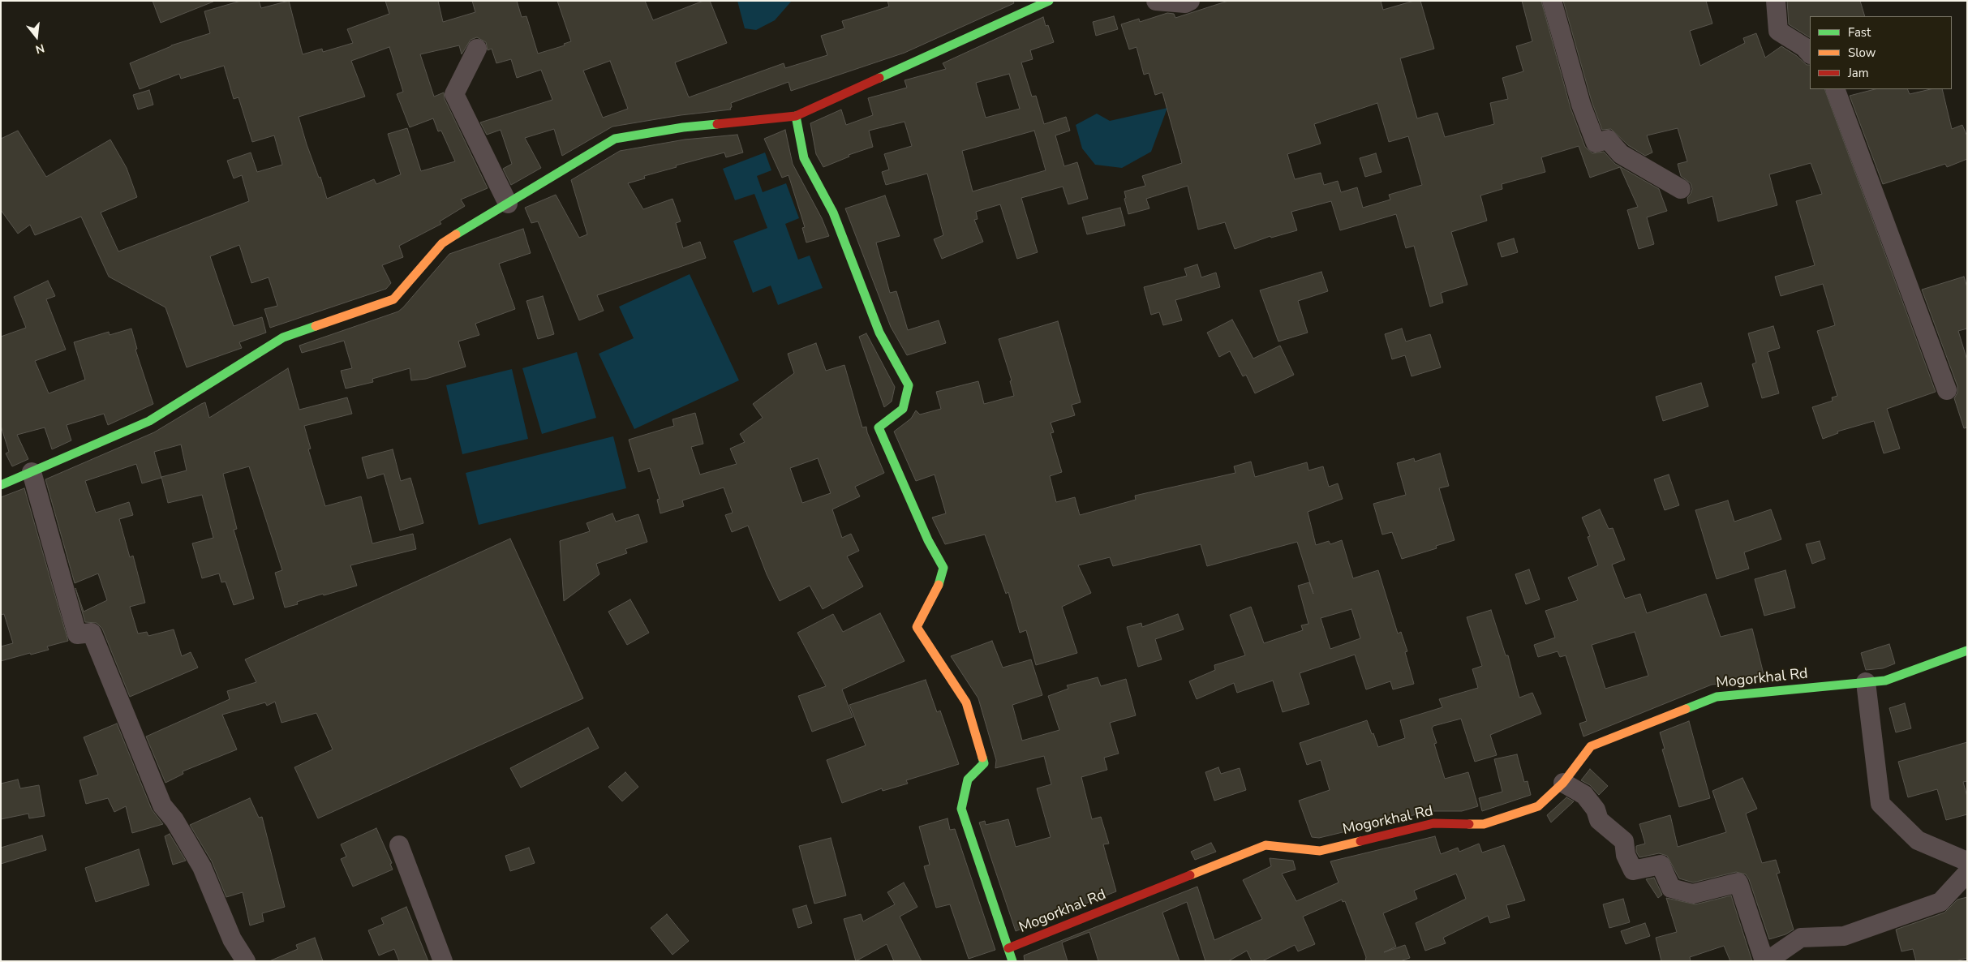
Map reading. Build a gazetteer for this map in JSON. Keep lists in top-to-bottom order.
{
  "streets": {
    "street": ["Mogorkhal Rd"]
  },
  "legend": ["Fast", "Slow", "Jam"],
  "north": "bottom"
}
